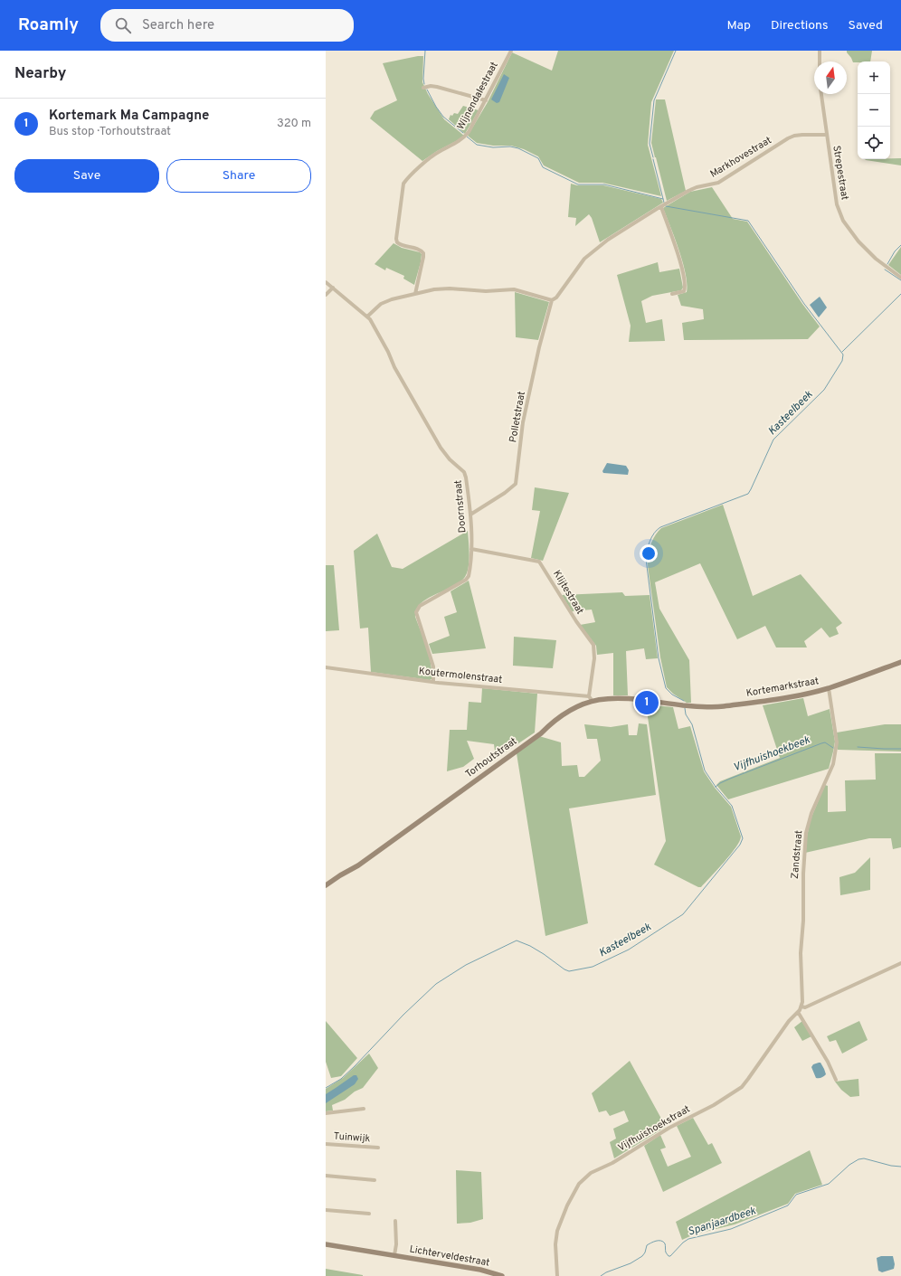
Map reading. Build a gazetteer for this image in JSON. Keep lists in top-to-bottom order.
{
  "streets": {
    "street": [
      "Wijnendalestraat",
      "Markhovestraat",
      "Strepestraat",
      "Polletstraat",
      "Doornstraat",
      "Klijtestraat",
      "Koutermolenstraat",
      "Kortemarkstraat",
      "Torhoutstraat",
      "Zandstraat",
      "Vijfhuishoekstraat",
      "Tuinwijk",
      "Lichterveldestraat"
    ]
  },
  "crossings": [
    ["Markhovestraat", "Strepestraat"],
    ["Markhovestraat", "Polletstraat"],
    ["Polletstraat", "Doornstraat"],
    ["Doornstraat", "Klijtestraat"],
    ["Doornstraat", "Koutermolenstraat"],
    ["Klijtestraat", "Koutermolenstraat"],
    ["Klijtestraat", "Torhoutstraat"],
    ["Koutermolenstraat", "Torhoutstraat"],
    ["Kortemarkstraat", "Torhoutstraat"],
    ["Kortemarkstraat", "Zandstraat"],
    ["Zandstraat", "Vijfhuishoekstraat"]
  ],
  "water": ["Kasteelbeek", "Vijfhuishoekbeek", "Spanjaardbeek"],
  "north": "top",
  "page": {
    "header": "Roamly",
    "search": "Search here",
    "nav": ["Map", "Directions", "Saved"],
    "heading": "Nearby",
    "map_buttons": ["+", "−"],
    "list": [
      {
        "mark": "1",
        "name": "Kortemark Ma Campagne",
        "note": "Bus stop · Torhoutstraat",
        "value": "320 m"
      }
    ],
    "buttons": ["Save", "Share"],
    "pins": "1"
  }
}
